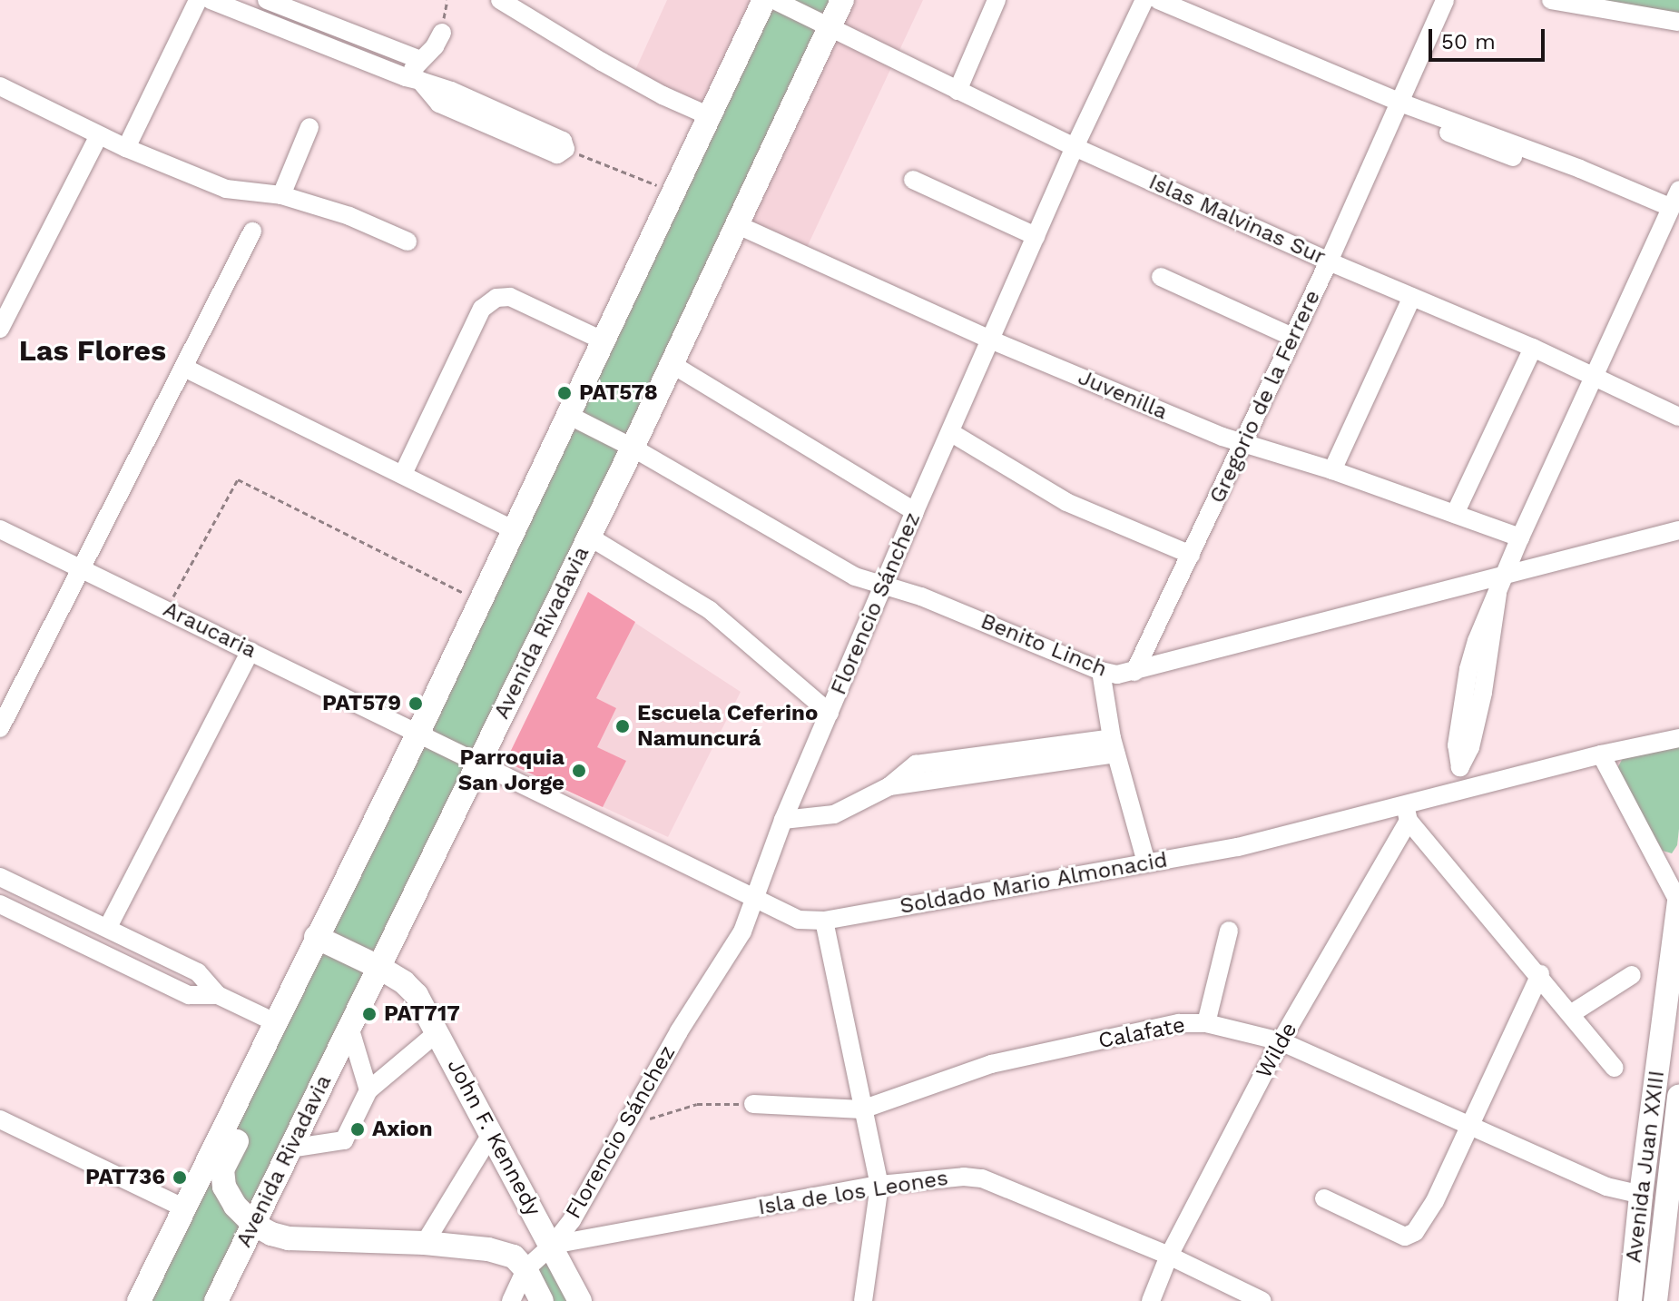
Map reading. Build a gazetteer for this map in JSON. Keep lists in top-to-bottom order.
{
  "streets": {
    "main road": ["Avenida Rivadavia", "John F. Kennedy", "Avenida Juan XXIII"],
    "street": [
      "Islas Malvinas Sur",
      "Juvenilla",
      "Gregorio de la Ferrere",
      "Florencio Sánchez",
      "Araucaria",
      "Benito Linch",
      "Soldado Mario Almonacid",
      "Calafate",
      "Wilde",
      "Isla de los Leones"
    ]
  },
  "crossings": [
    ["Islas Malvinas Sur", "Gregorio de la Ferrere"],
    ["Islas Malvinas Sur", "Florencio Sánchez"],
    ["Islas Malvinas Sur", "Avenida Rivadavia"],
    ["Juvenilla", "Gregorio de la Ferrere"],
    ["Juvenilla", "Florencio Sánchez"],
    ["Juvenilla", "Avenida Rivadavia"],
    ["Gregorio de la Ferrere", "Benito Linch"],
    ["Florencio Sánchez", "Benito Linch"],
    ["Florencio Sánchez", "Soldado Mario Almonacid"],
    ["Florencio Sánchez", "John F. Kennedy"],
    ["Florencio Sánchez", "Isla de los Leones"],
    ["Araucaria", "Soldado Mario Almonacid"],
    ["Avenida Rivadavia", "Benito Linch"],
    ["Avenida Rivadavia", "Soldado Mario Almonacid"],
    ["Avenida Rivadavia", "John F. Kennedy"],
    ["Soldado Mario Almonacid", "Wilde"],
    ["Calafate", "Wilde"],
    ["Calafate", "Avenida Juan XXIII"],
    ["Wilde", "Isla de los Leones"],
    ["John F. Kennedy", "Isla de los Leones"]
  ],
  "districts": ["Las Flores"],
  "places": [
    "PAT578",
    "PAT579",
    "Escuela Ceferino Namuncurá",
    "Parroquia San Jorge",
    "PAT717",
    "Axion",
    "PAT736"
  ],
  "scale_bar": "50 m"
}
